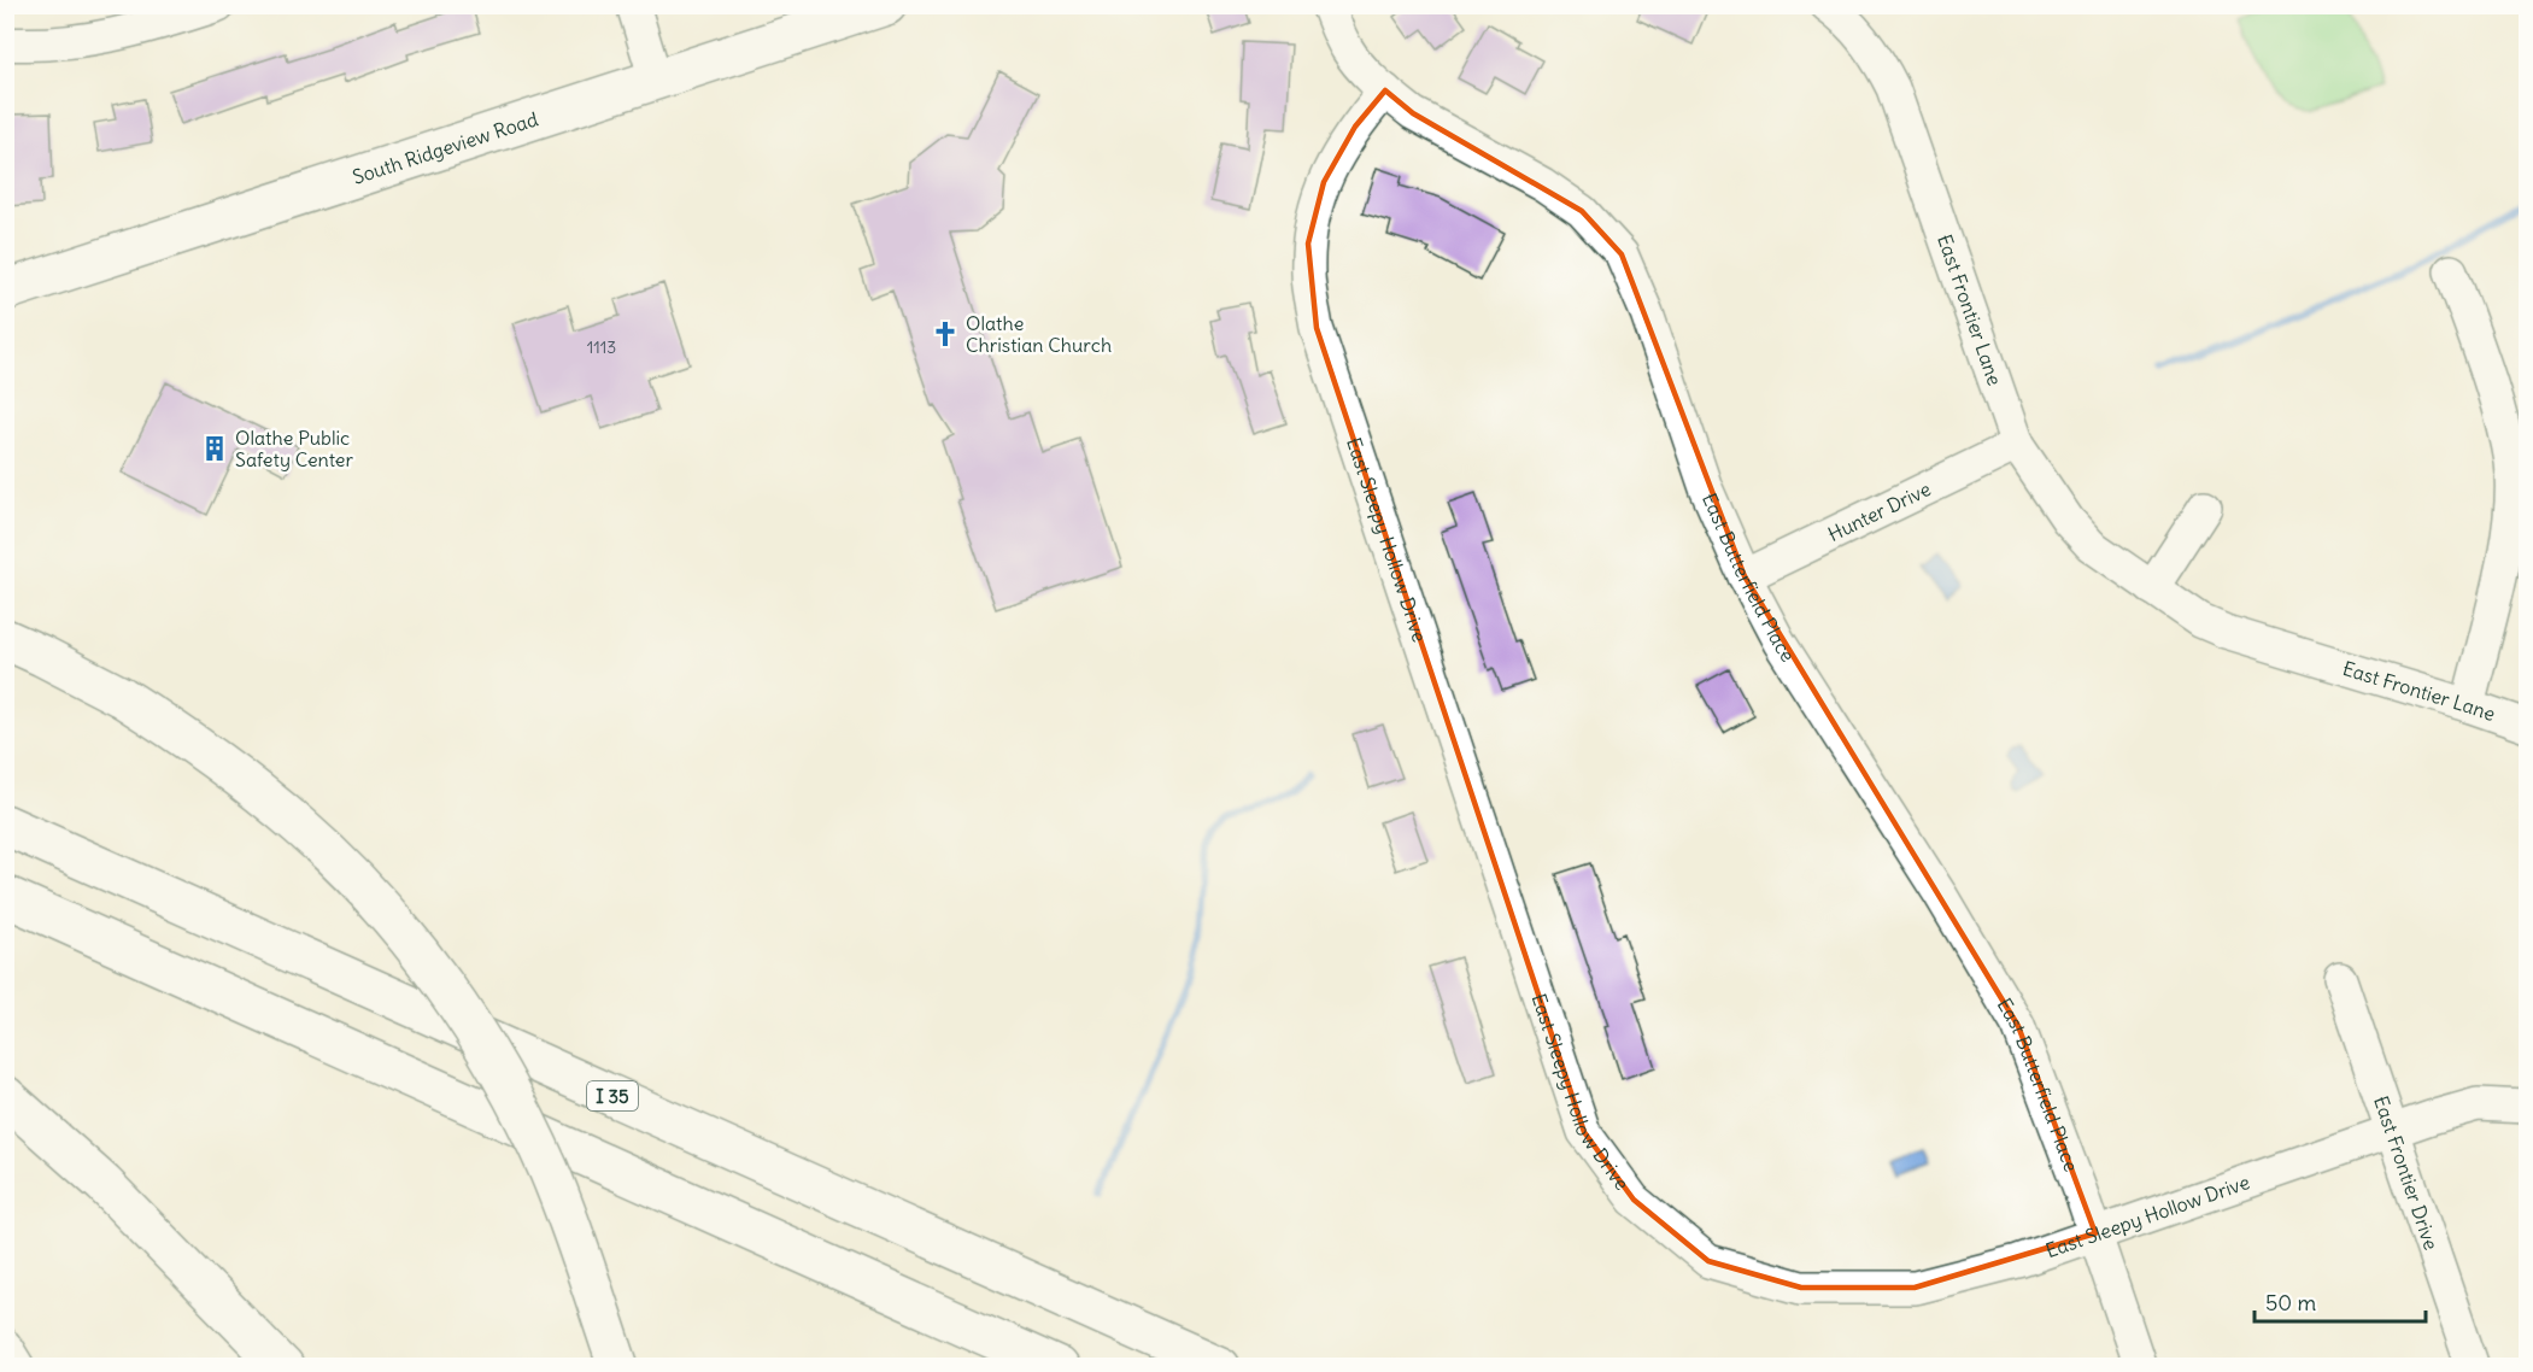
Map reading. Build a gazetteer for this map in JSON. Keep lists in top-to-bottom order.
{
  "streets": {
    "main road": ["South Ridgeview Road", "I 35"],
    "street": [
      "East Frontier Lane",
      "Hunter Drive",
      "East Sleepy Hollow Drive",
      "East Butterfield Place",
      "East Frontier Drive"
    ]
  },
  "crossings": [
    ["East Frontier Lane", "Hunter Drive"],
    ["Hunter Drive", "East Butterfield Place"],
    ["East Sleepy Hollow Drive", "East Butterfield Place"],
    ["East Sleepy Hollow Drive", "East Frontier Drive"]
  ],
  "places": {
    "church": ["Olathe Christian Church"],
    "building": ["Olathe Public Safety Center"]
  },
  "house_numbers": ["1113"],
  "scale_bar": "50 m"
}
